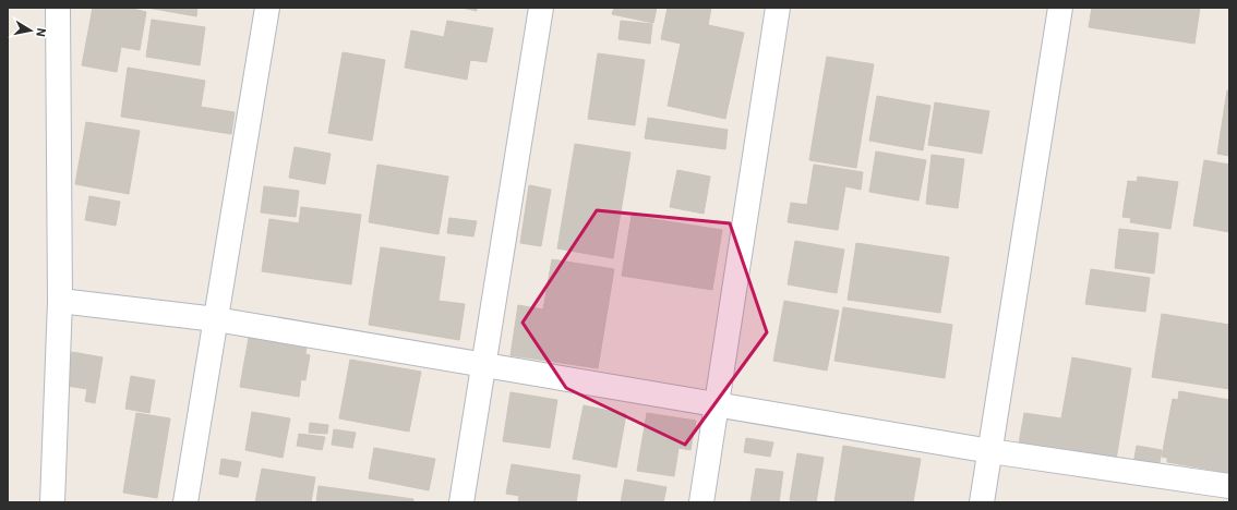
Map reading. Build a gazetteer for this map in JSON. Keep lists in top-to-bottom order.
{
  "north": "right"
}
